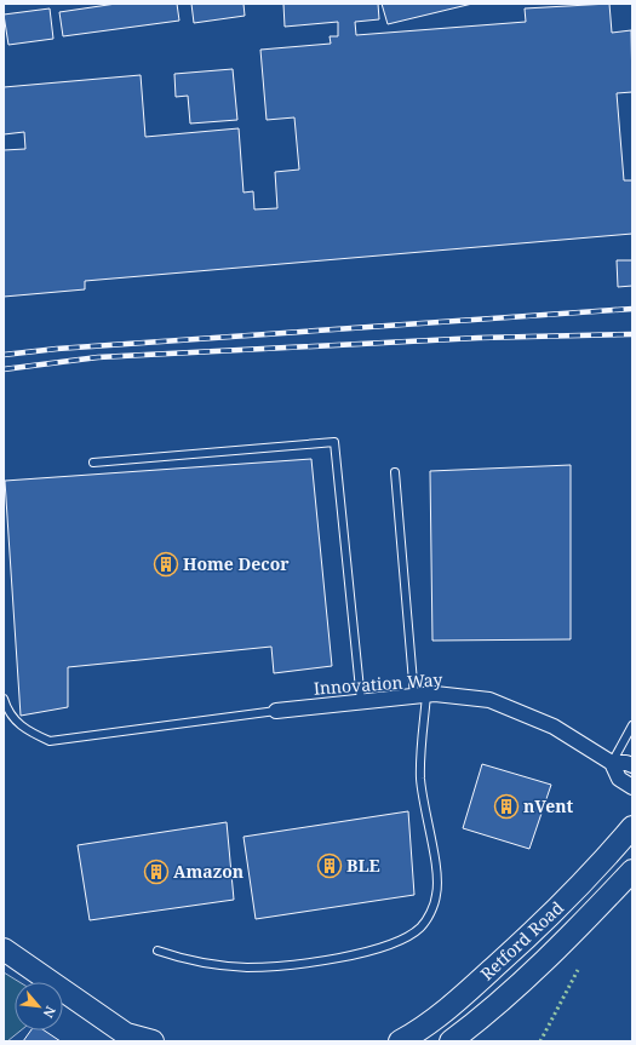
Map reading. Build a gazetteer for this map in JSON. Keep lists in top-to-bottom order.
{
  "streets": {
    "main road": ["Retford Road"],
    "street": ["Innovation Way"]
  },
  "places": {
    "building": [
      "Home Decor",
      "nVent",
      "BLE",
      "Amazon"
    ]
  },
  "north": "bottom right"
}
